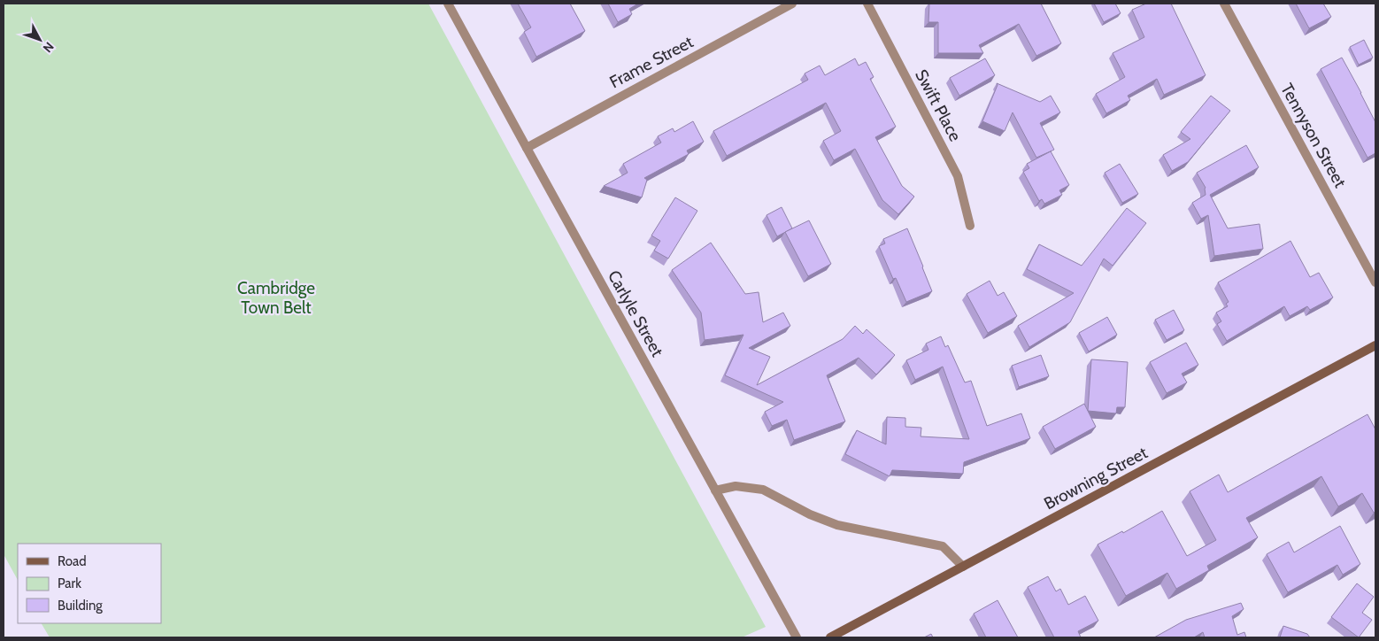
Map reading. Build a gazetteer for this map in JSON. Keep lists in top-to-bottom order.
{
  "streets": {
    "street": [
      "Frame Street",
      "Swift Place",
      "Tennyson Street",
      "Carlyle Street",
      "Browning Street"
    ]
  },
  "crossings": [
    ["Frame Street", "Carlyle Street"]
  ],
  "parks": ["Cambridge Town Belt"],
  "legend": ["Road", "Park", "Building"],
  "north": "bottom right"
}
